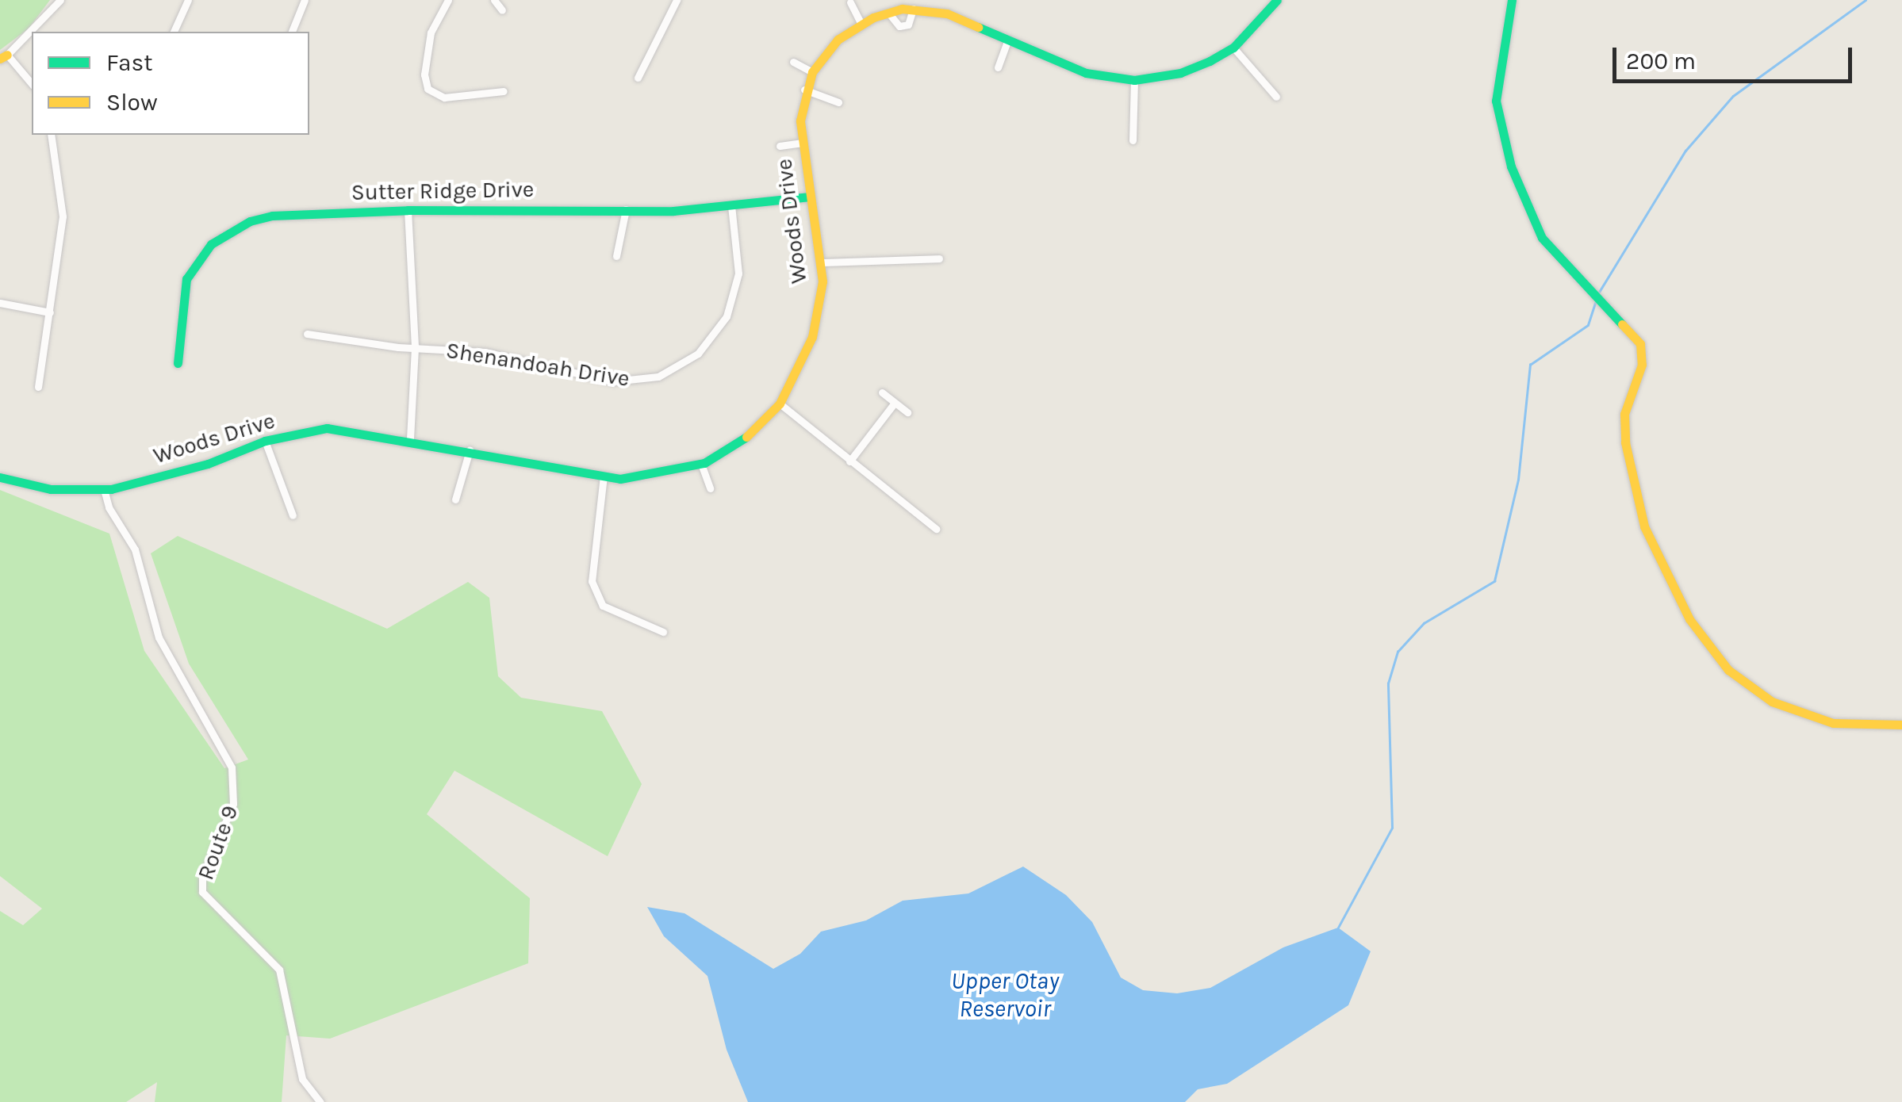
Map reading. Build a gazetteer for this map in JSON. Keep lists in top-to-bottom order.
{
  "streets": {
    "street": [
      "Sutter Ridge Drive",
      "Woods Drive",
      "Shenandoah Drive",
      "Route 9"
    ]
  },
  "crossings": [
    ["Sutter Ridge Drive", "Woods Drive"],
    ["Sutter Ridge Drive", "Shenandoah Drive"],
    ["Woods Drive", "Route 9"]
  ],
  "water": ["Upper Otay Reservoir"],
  "legend": ["Fast", "Slow"],
  "scale_bar": "200 m"
}
